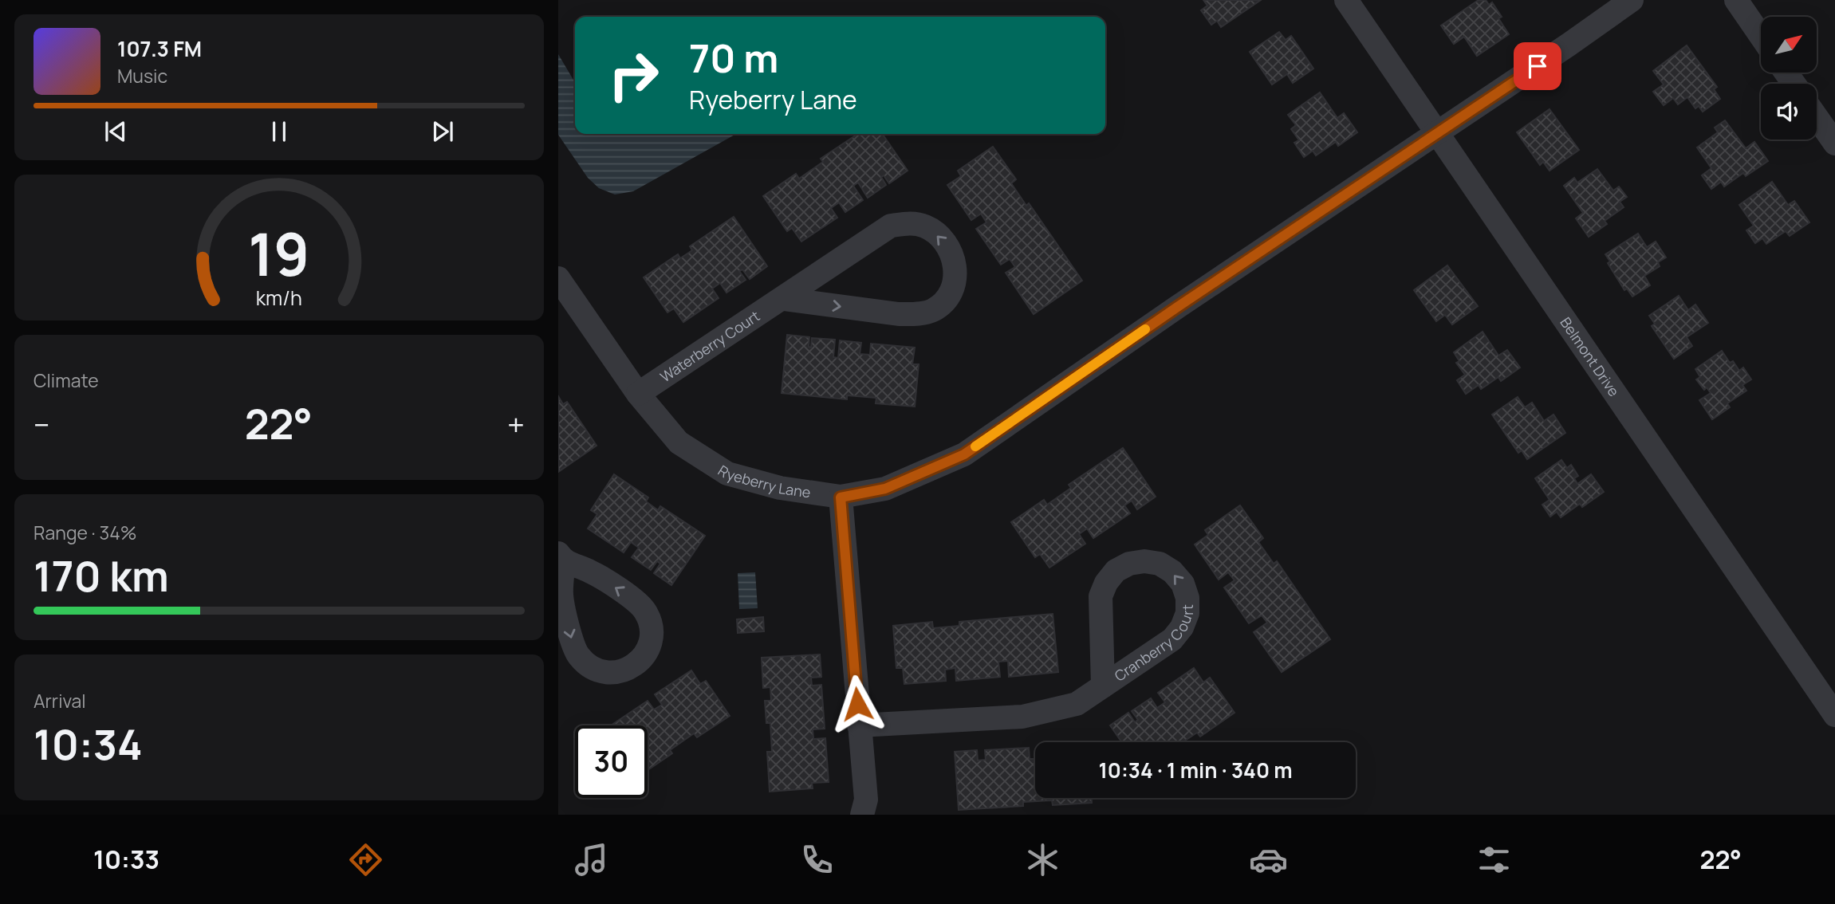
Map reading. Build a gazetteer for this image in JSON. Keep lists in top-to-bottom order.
{
  "streets": {
    "street": [
      "Waterberry Court",
      "Belmont Drive",
      "Ryeberry Lane",
      "Cranberry Court"
    ]
  },
  "crossings": [
    ["Waterberry Court", "Ryeberry Lane"],
    ["Belmont Drive", "Ryeberry Lane"]
  ],
  "north": "top right",
  "page": {
    "turn": ["70 m", "Ryeberry Lane"],
    "song": ["107.3 FM", "Music"],
    "tile": [
      "Climate",
      ["Range · 34%", "170 km"],
      ["Arrival", "10:34"]
    ],
    "heat": ["−", "22°", "+"],
    "limit": "30",
    "trip": "10:34 · 1 min · 340 m",
    "tabs": ["10:33", "22°"],
    "gauge": ["19", "km/h"]
  }
}
